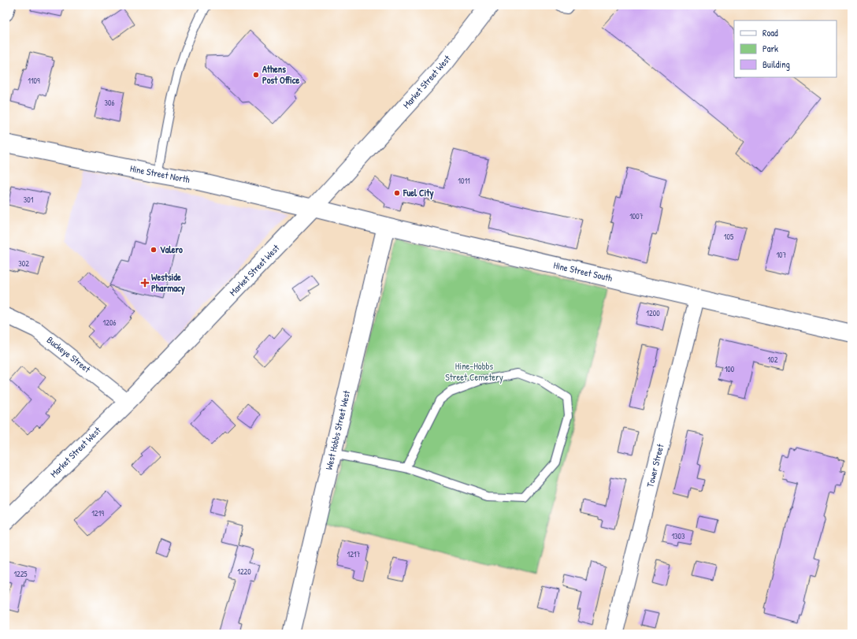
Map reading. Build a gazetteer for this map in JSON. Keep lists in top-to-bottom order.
{
  "streets": {
    "street": [
      "Market Street West",
      "Hine Street North",
      "Hine Street South",
      "Buckeye Street",
      "West Hobbs Street West",
      "Tower Street"
    ]
  },
  "crossings": [
    ["Market Street West", "Hine Street North"],
    ["Market Street West", "Hine Street South"],
    ["Market Street West", "Buckeye Street"],
    ["Hine Street North", "Hine Street South"],
    ["Hine Street South", "West Hobbs Street West"],
    ["Hine Street South", "Tower Street"]
  ],
  "parks": ["Hine-Hobbs Street Cemetery"],
  "places": {
    "other": ["Athens Post Office", "Fuel City", "Valero"],
    "health": ["Westside Pharmacy"]
  },
  "house_numbers": [
    "1109",
    "306",
    "1011",
    "301",
    "1007",
    "105",
    "107",
    "302",
    "1200",
    "1206",
    "102",
    "100",
    "1219",
    "1303",
    "1217",
    "1220",
    "1225"
  ],
  "legend": ["Road", "Park", "Building"]
}
